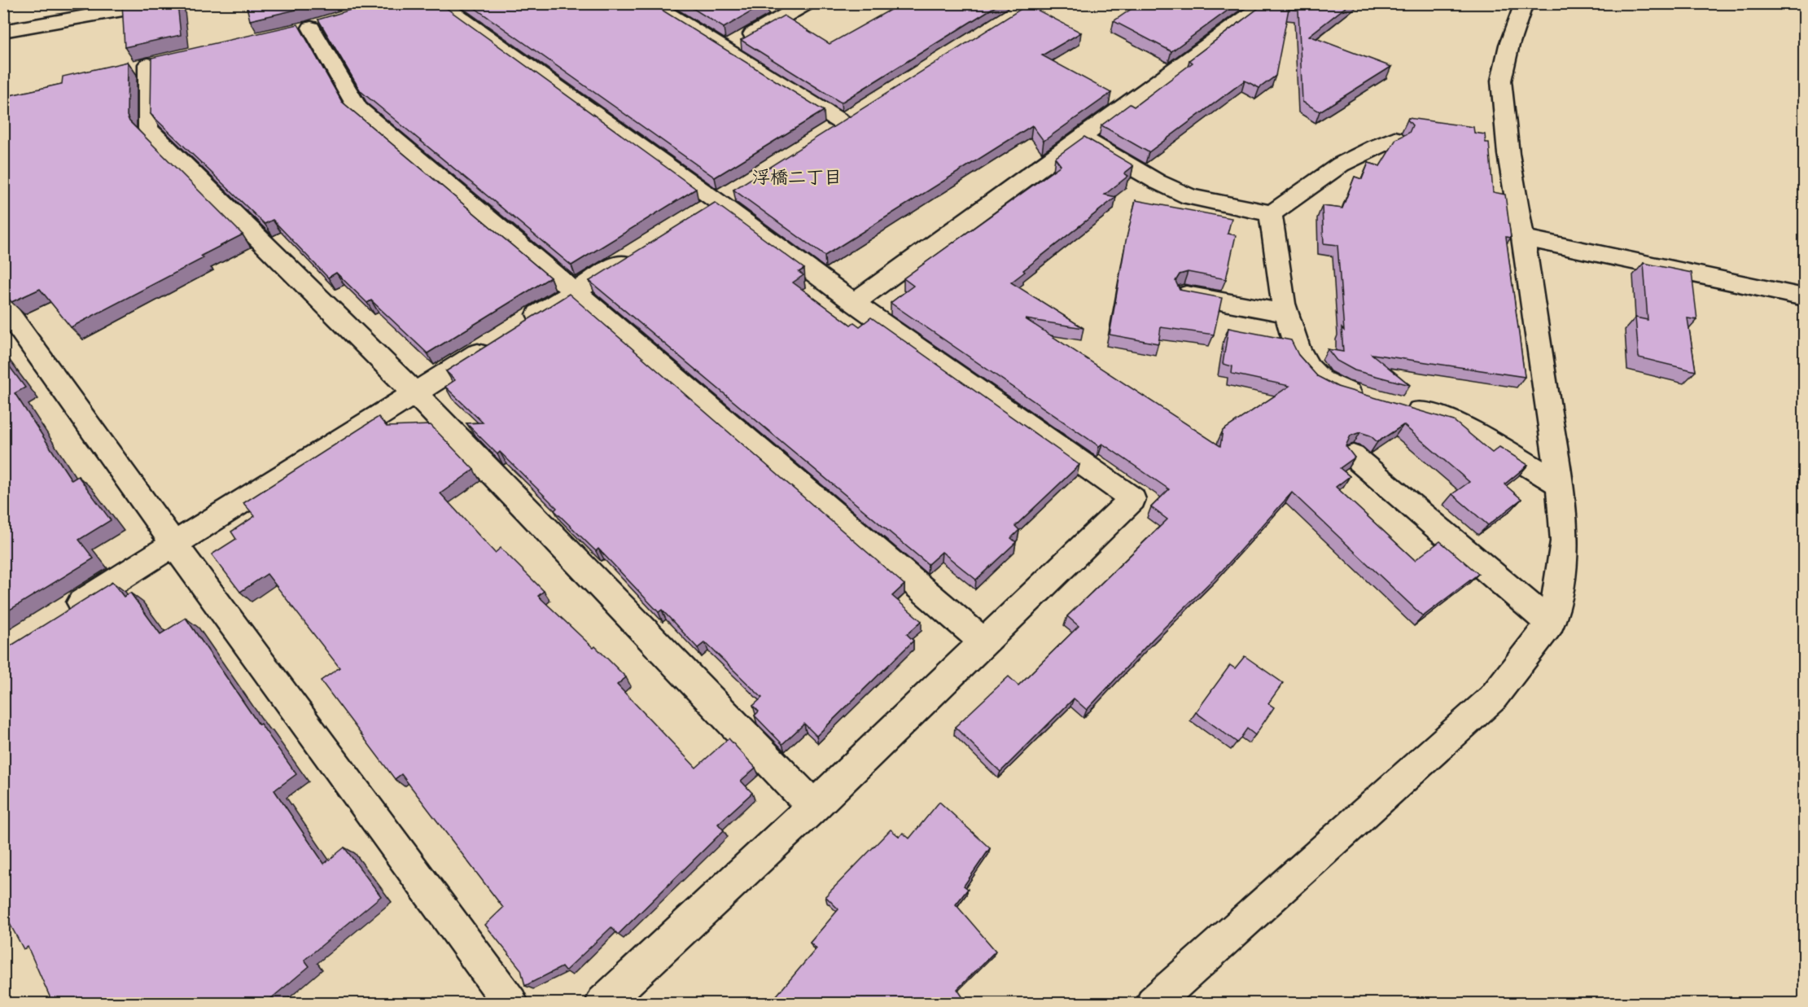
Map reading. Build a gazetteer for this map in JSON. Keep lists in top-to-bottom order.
{
  "districts": ["浮橋二丁目"]
}
